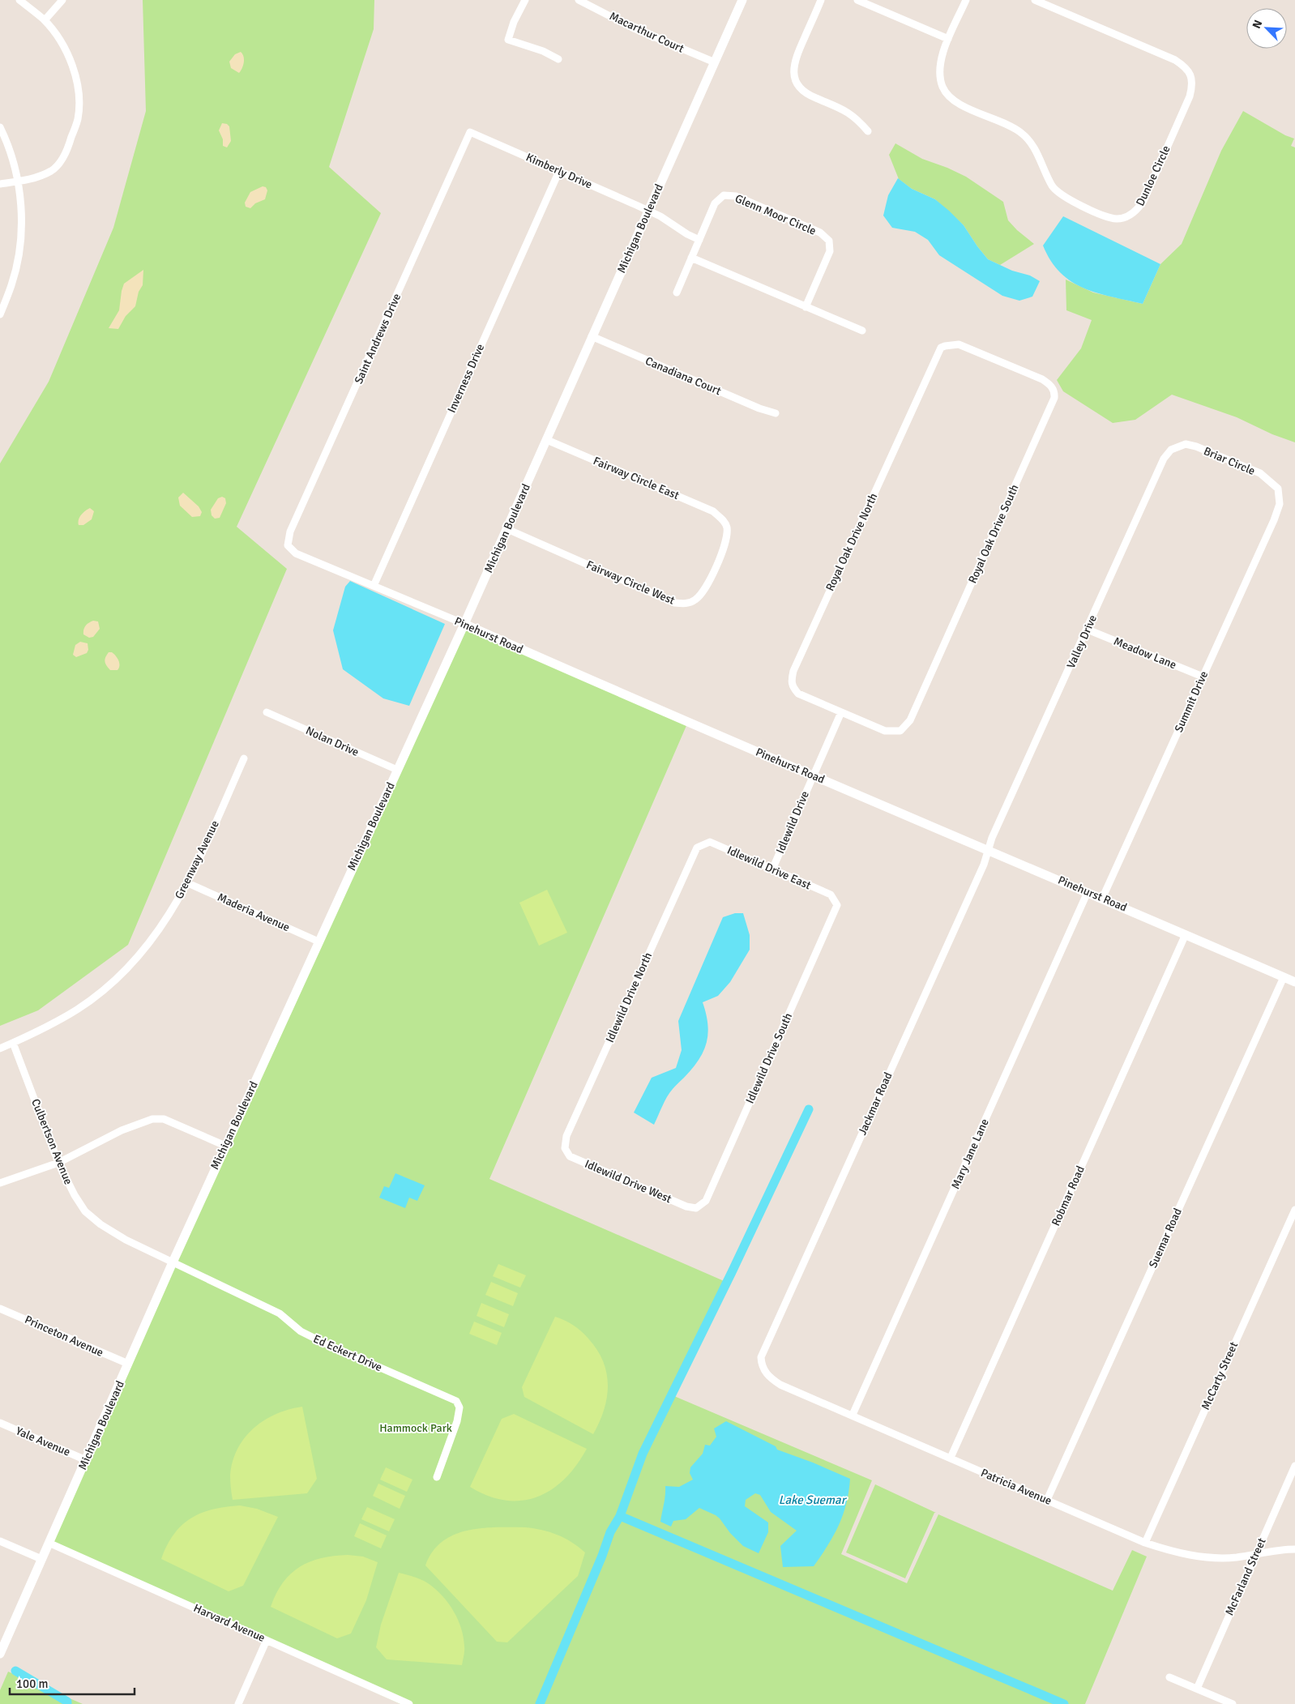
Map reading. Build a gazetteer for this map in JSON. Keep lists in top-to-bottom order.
{
  "streets": {
    "street": [
      "Macarthur Court",
      "Kimberly Drive",
      "Dunloe Circle",
      "Glenn Moor Circle",
      "Michigan Boulevard",
      "Saint Andrews Drive",
      "Canadiana Court",
      "Inverness Drive",
      "Briar Circle",
      "Fairway Circle East",
      "Royal Oak Drive South",
      "Royal Oak Drive North",
      "Fairway Circle West",
      "Pinehurst Road",
      "Valley Drive",
      "Meadow Lane",
      "Summit Drive",
      "Nolan Drive",
      "Idlewild Drive",
      "Greenway Avenue",
      "Idlewild Drive East",
      "Maderia Avenue",
      "Idlewild Drive North",
      "Idlewild Drive South",
      "Jackmar Road",
      "Culbertson Avenue",
      "Mary Jane Lane",
      "Idlewild Drive West",
      "Robmar Road",
      "Suemar Road",
      "Princeton Avenue",
      "Ed Eckert Drive",
      "McCarty Street",
      "Yale Avenue",
      "Patricia Avenue",
      "McFarland Street",
      "Harvard Avenue"
    ]
  },
  "crossings": [
    ["Macarthur Court", "Michigan Boulevard"],
    ["Kimberly Drive", "Glenn Moor Circle"],
    ["Kimberly Drive", "Michigan Boulevard"],
    ["Kimberly Drive", "Saint Andrews Drive"],
    ["Kimberly Drive", "Inverness Drive"],
    ["Michigan Boulevard", "Canadiana Court"],
    ["Michigan Boulevard", "Fairway Circle East"],
    ["Michigan Boulevard", "Fairway Circle West"],
    ["Michigan Boulevard", "Pinehurst Road"],
    ["Michigan Boulevard", "Nolan Drive"],
    ["Michigan Boulevard", "Maderia Avenue"],
    ["Michigan Boulevard", "Culbertson Avenue"],
    ["Michigan Boulevard", "Princeton Avenue"],
    ["Michigan Boulevard", "Ed Eckert Drive"],
    ["Michigan Boulevard", "Yale Avenue"],
    ["Michigan Boulevard", "Harvard Avenue"],
    ["Saint Andrews Drive", "Pinehurst Road"],
    ["Inverness Drive", "Pinehurst Road"],
    ["Briar Circle", "Valley Drive"],
    ["Briar Circle", "Summit Drive"],
    ["Fairway Circle East", "Fairway Circle West"],
    ["Royal Oak Drive South", "Royal Oak Drive North"],
    ["Royal Oak Drive South", "Idlewild Drive"],
    ["Royal Oak Drive North", "Idlewild Drive"],
    ["Pinehurst Road", "Valley Drive"],
    ["Pinehurst Road", "Summit Drive"],
    ["Pinehurst Road", "Idlewild Drive"],
    ["Pinehurst Road", "Jackmar Road"],
    ["Pinehurst Road", "Mary Jane Lane"],
    ["Pinehurst Road", "Robmar Road"],
    ["Pinehurst Road", "Suemar Road"],
    ["Valley Drive", "Meadow Lane"],
    ["Valley Drive", "Jackmar Road"],
    ["Meadow Lane", "Summit Drive"],
    ["Idlewild Drive", "Idlewild Drive East"],
    ["Greenway Avenue", "Maderia Avenue"],
    ["Greenway Avenue", "Culbertson Avenue"],
    ["Idlewild Drive East", "Idlewild Drive North"],
    ["Idlewild Drive East", "Idlewild Drive South"],
    ["Idlewild Drive North", "Idlewild Drive West"],
    ["Idlewild Drive South", "Idlewild Drive West"],
    ["Jackmar Road", "Patricia Avenue"],
    ["Culbertson Avenue", "Ed Eckert Drive"],
    ["Mary Jane Lane", "Patricia Avenue"],
    ["Robmar Road", "Patricia Avenue"],
    ["Suemar Road", "Patricia Avenue"],
    ["McCarty Street", "Patricia Avenue"],
    ["Patricia Avenue", "McFarland Street"]
  ],
  "water": ["Lake Suemar"],
  "parks": ["Hammock Park"],
  "scale_bar": "100 m",
  "north": "top left"
}
